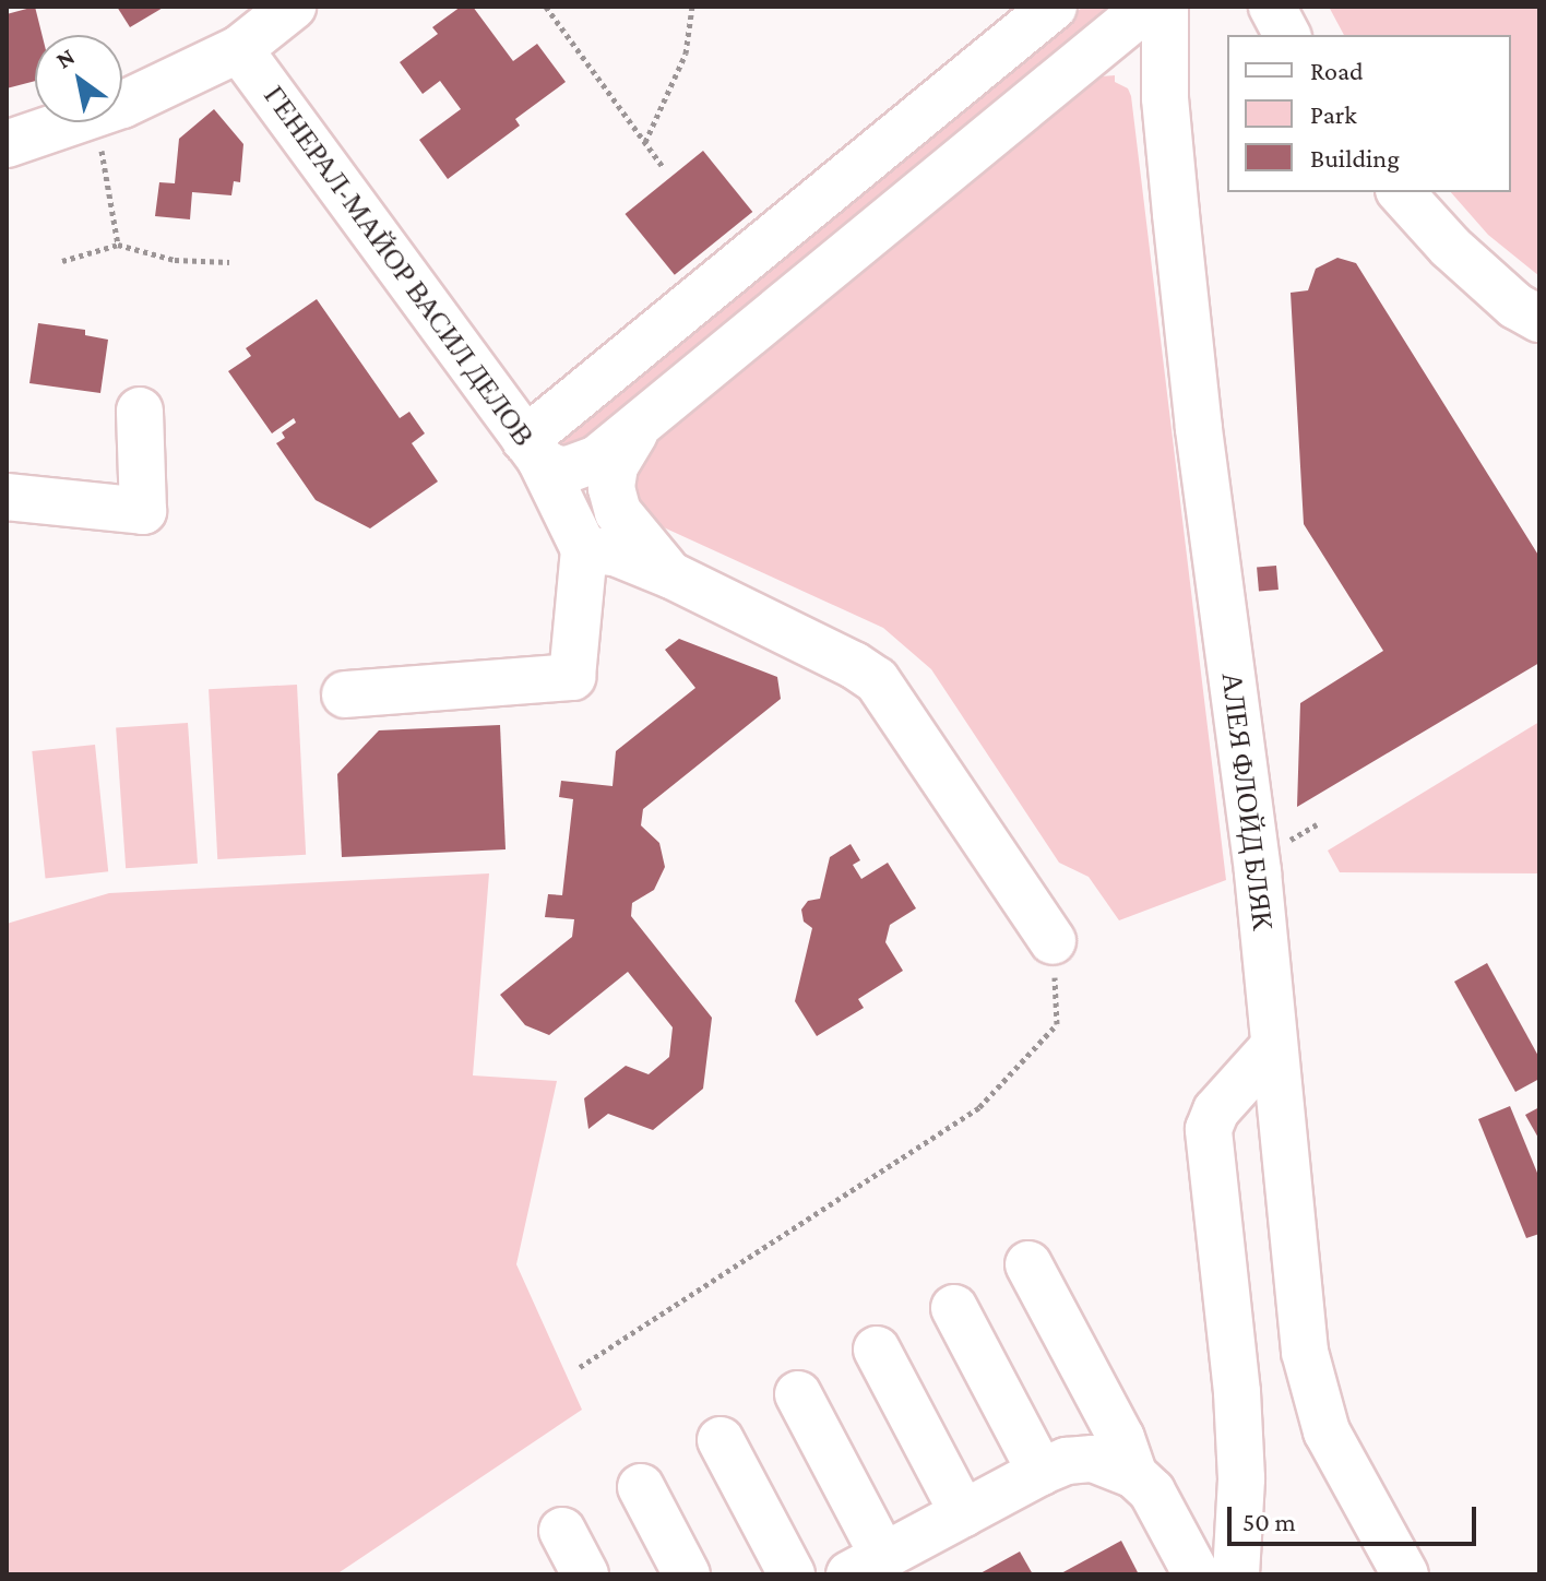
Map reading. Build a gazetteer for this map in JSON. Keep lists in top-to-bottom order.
{
  "streets": {
    "street": ["ГЕНЕРАЛ-МАЙОР ВАСИЛ ДЕЛОВ", "АЛЕЯ ФЛОЙД БЛЯК"]
  },
  "legend": ["Road", "Park", "Building"],
  "scale_bar": "50 m",
  "north": "top left"
}
